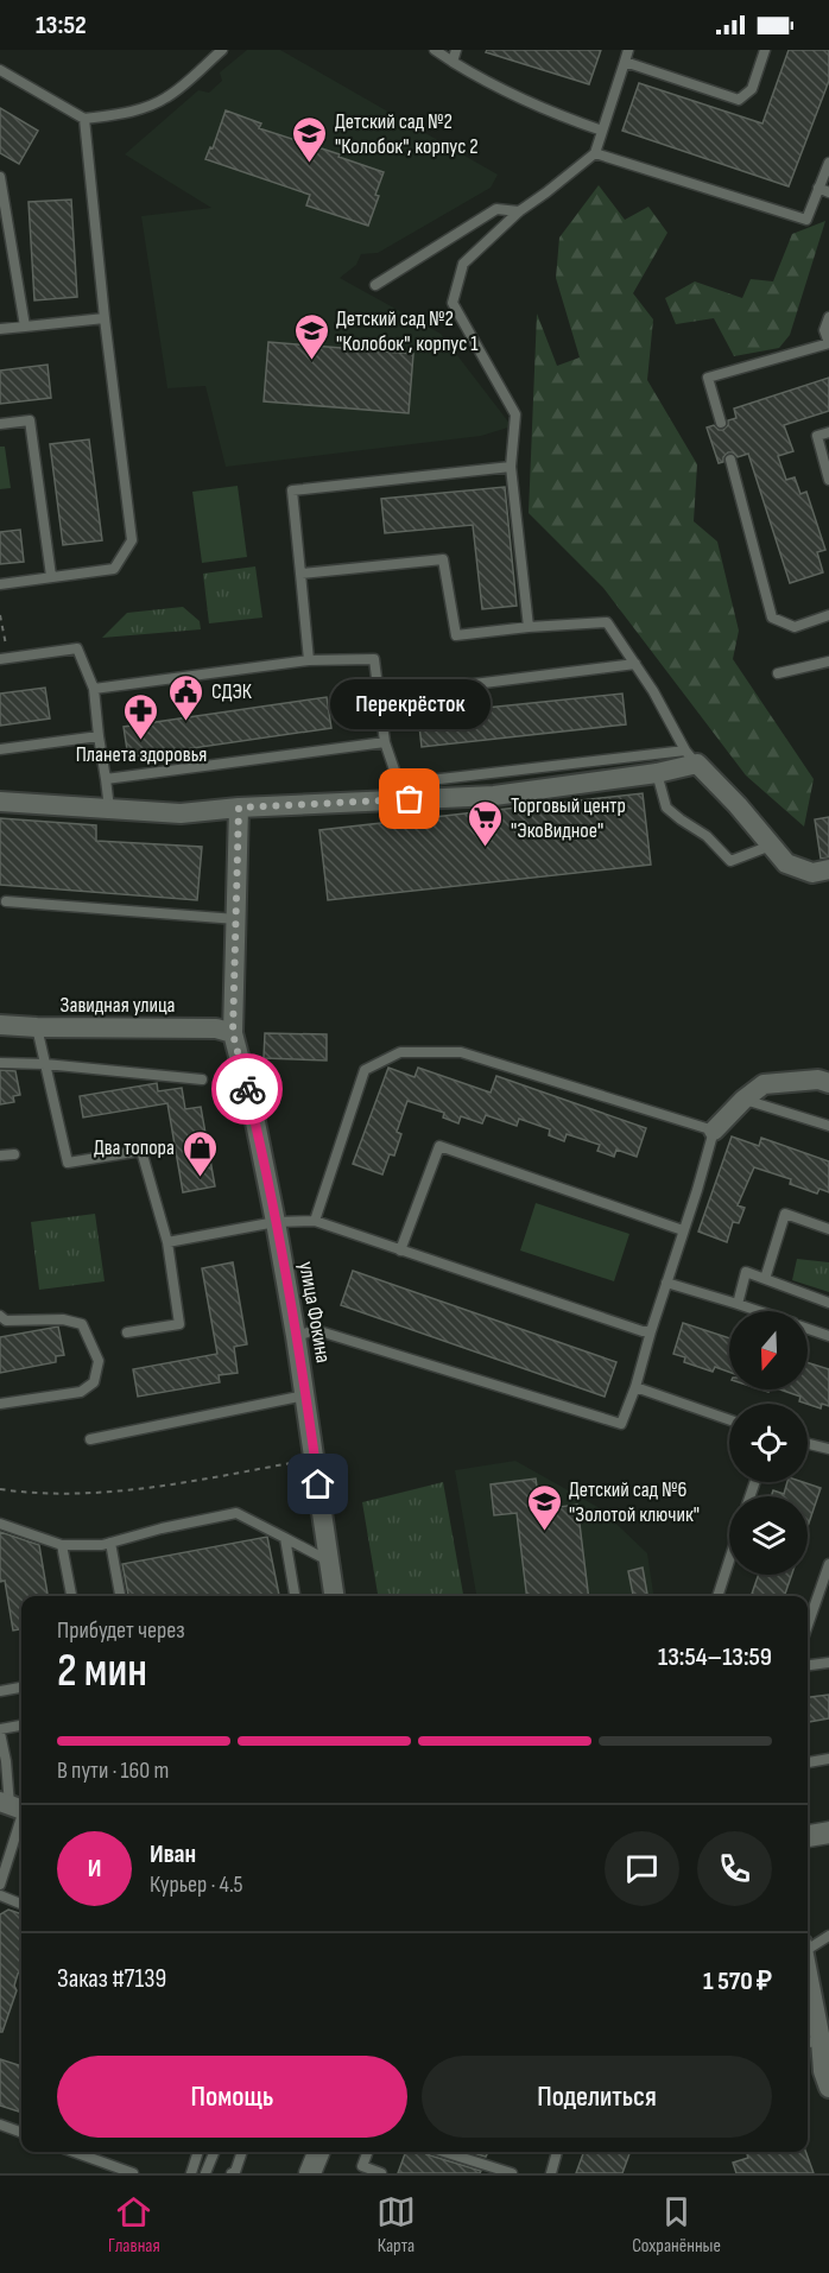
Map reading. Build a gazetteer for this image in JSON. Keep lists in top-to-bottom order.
{
  "streets": {
    "street": ["Завидная улица", "улица Фокина"]
  },
  "crossings": [
    ["Завидная улица", "улица Фокина"]
  ],
  "places": {
    "school or university": ["Детский сад №2 \"Колобок\", корпус 2", "Детский сад №2 \"Колобок\", корпус 1", "Детский сад №6 \"Золотой ключик\""],
    "public building": ["СДЭК"],
    "pharmacy": ["Планета здоровья"],
    "other": ["Перекрёсток"],
    "supermarket": ["Торговый центр \"ЭкоВидное\""],
    "shop": ["Два топора"]
  },
  "north": "bottom",
  "page": {
    "status": "13:52",
    "bubble": "Перекрёсток",
    "heading": ["2 мин", "Прибудет через", "13:54–13:59"],
    "panel": [
      "Иван",
      "Курьер · 4.5",
      "Заказ #7139",
      "1 570 ₽"
    ],
    "bar": "В пути · 160 m",
    "round": "И",
    "buttons": ["Помощь", "Поделиться"],
    "tabs": ["Главная", "Карта", "Сохранённые"]
  }
}
